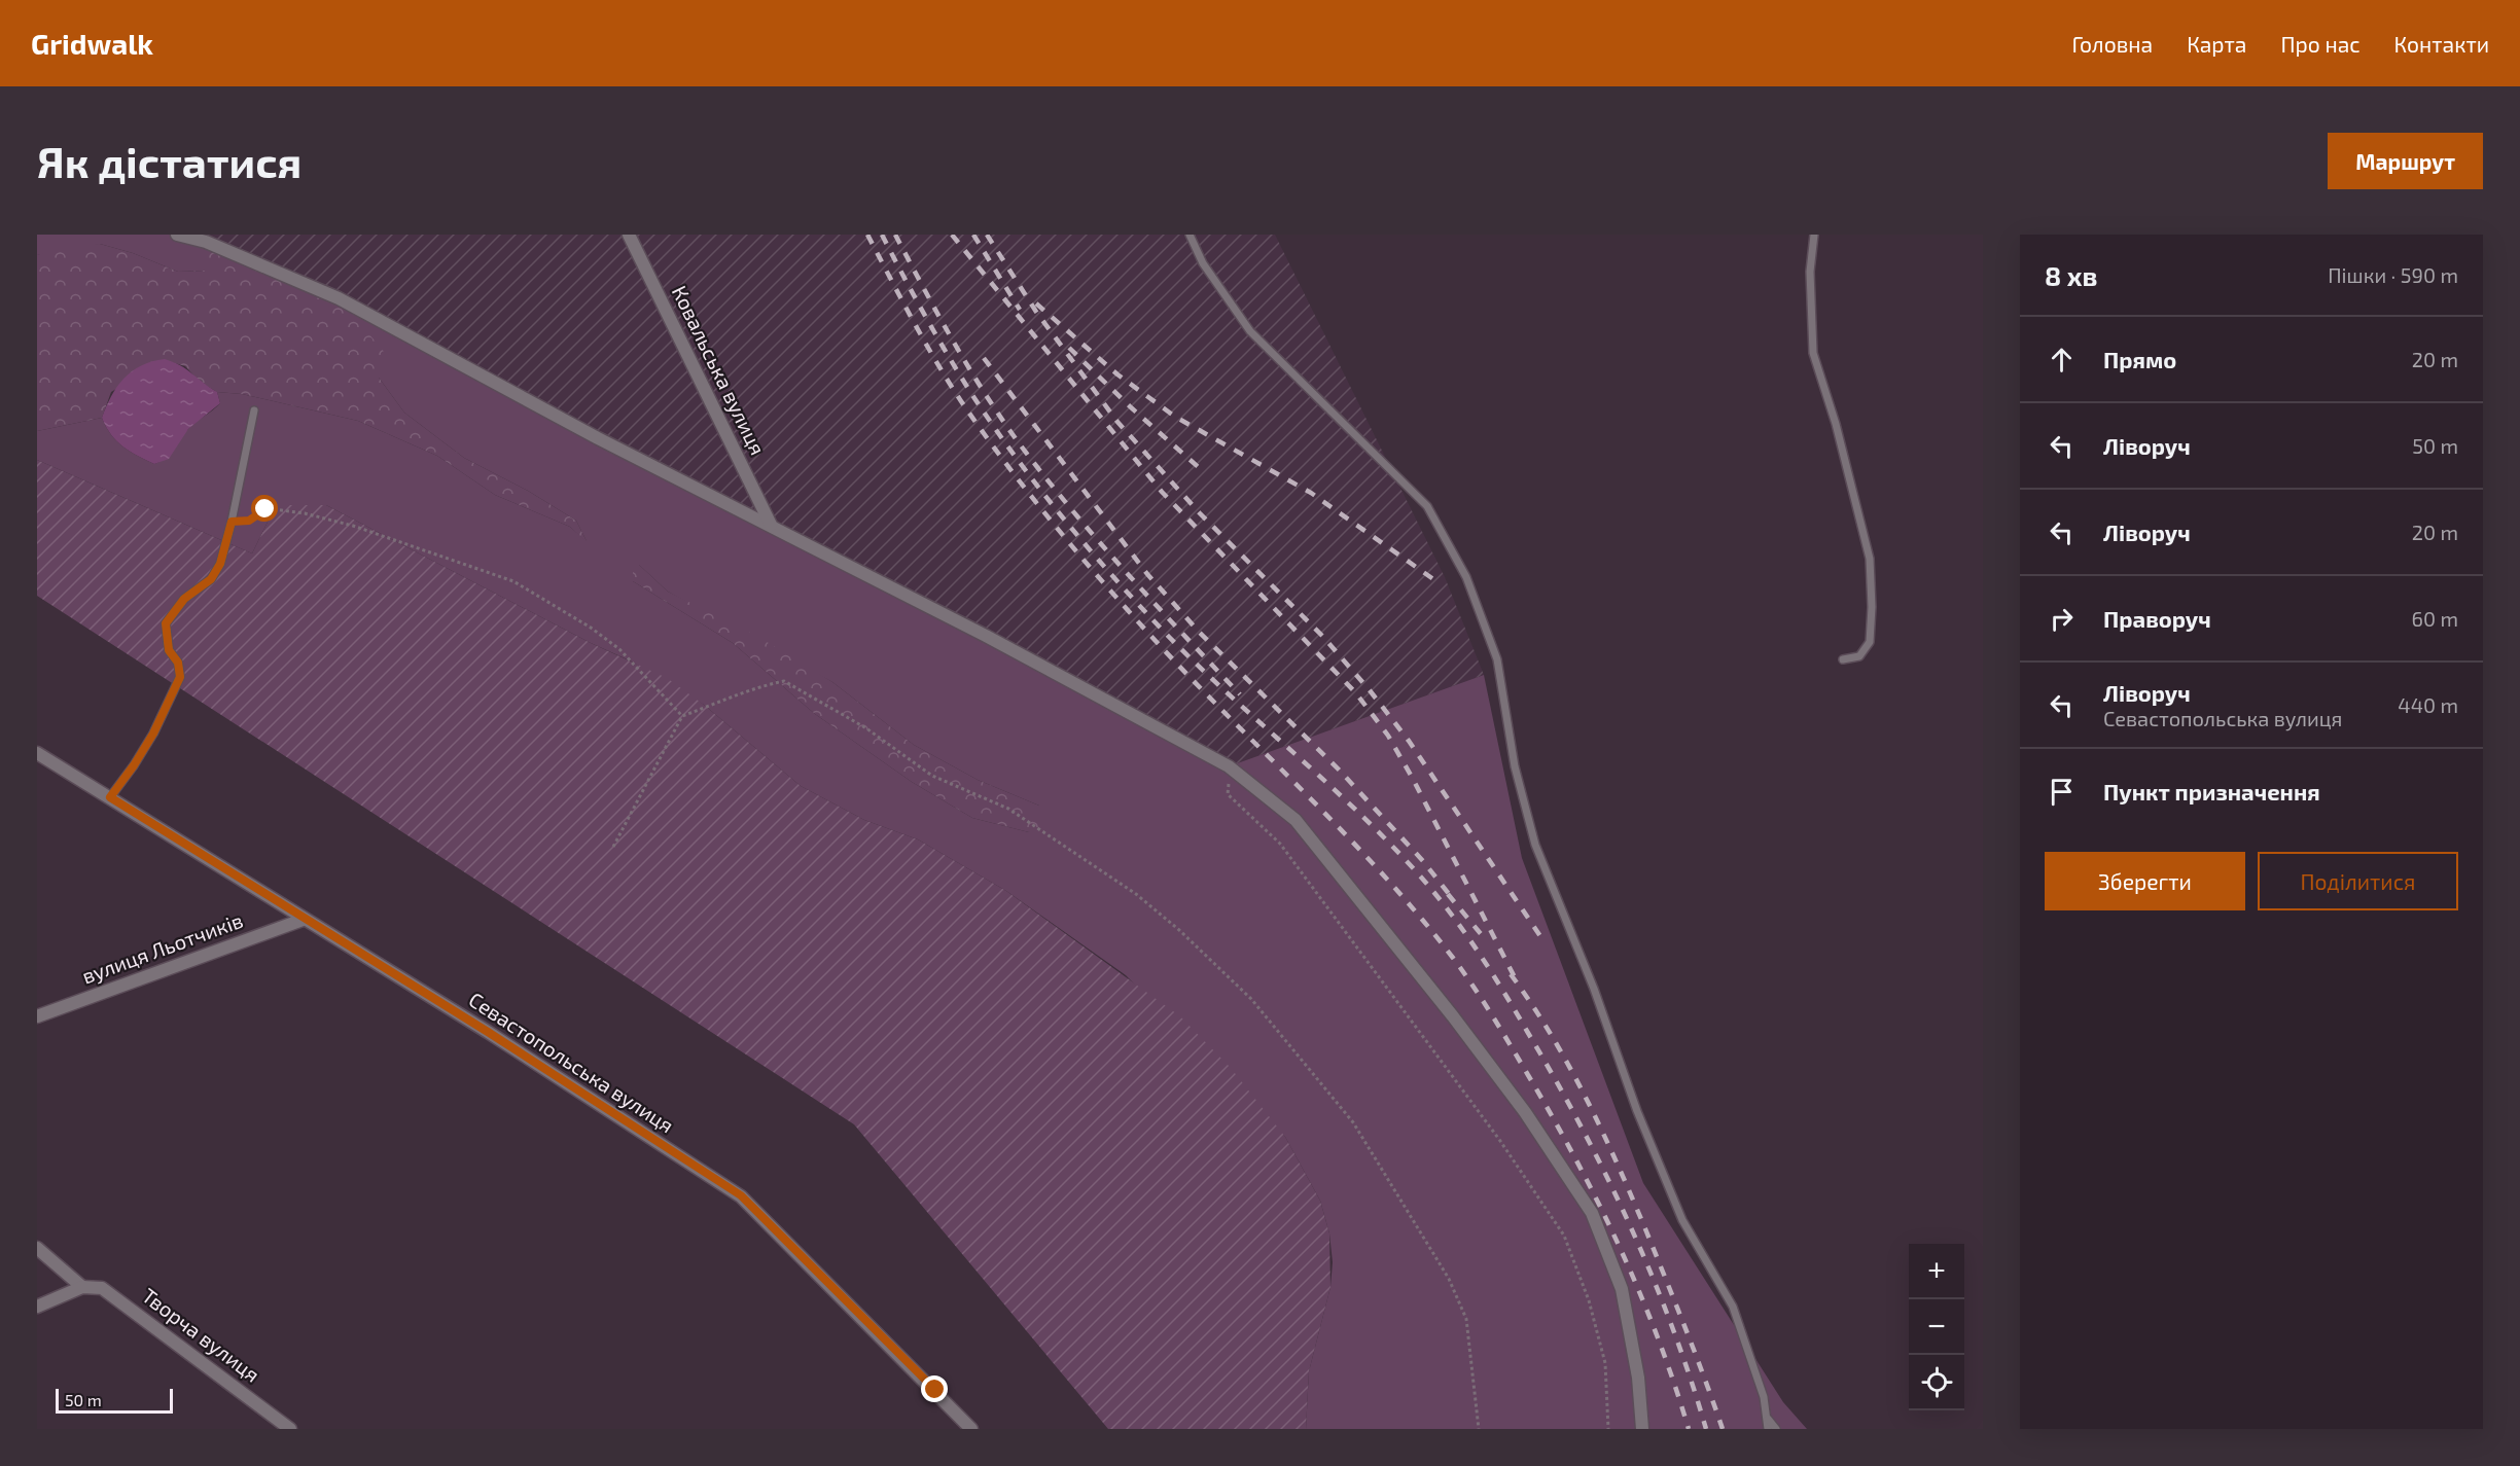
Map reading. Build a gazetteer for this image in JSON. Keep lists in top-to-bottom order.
{
  "streets": {
    "street": [
      "Ковальська вулиця",
      "вулиця Льотчиків",
      "Севастопольська вулиця",
      "Творча вулиця"
    ]
  },
  "crossings": [
    ["вулиця Льотчиків", "Севастопольська вулиця"]
  ],
  "scale_bar": "50 m",
  "page": {
    "header": "Gridwalk",
    "nav": [
      "Головна",
      "Карта",
      "Про нас",
      "Контакти"
    ],
    "buttons": [
      "Маршрут",
      ["Зберегти", "Поділитися"]
    ],
    "title": "Як дістатися",
    "heading": ["8 хв", "Пішки · 590 m"],
    "list": [
      ["Прямо", "20 m"],
      ["Ліворуч", "50 m"],
      ["Ліворуч", "20 m"],
      ["Праворуч", "60 m"],
      ["Ліворуч", "Севастопольська вулиця", "440 m"],
      "Пункт призначення"
    ],
    "map_buttons": ["+", "−"],
    "scale": "50 m"
  }
}
